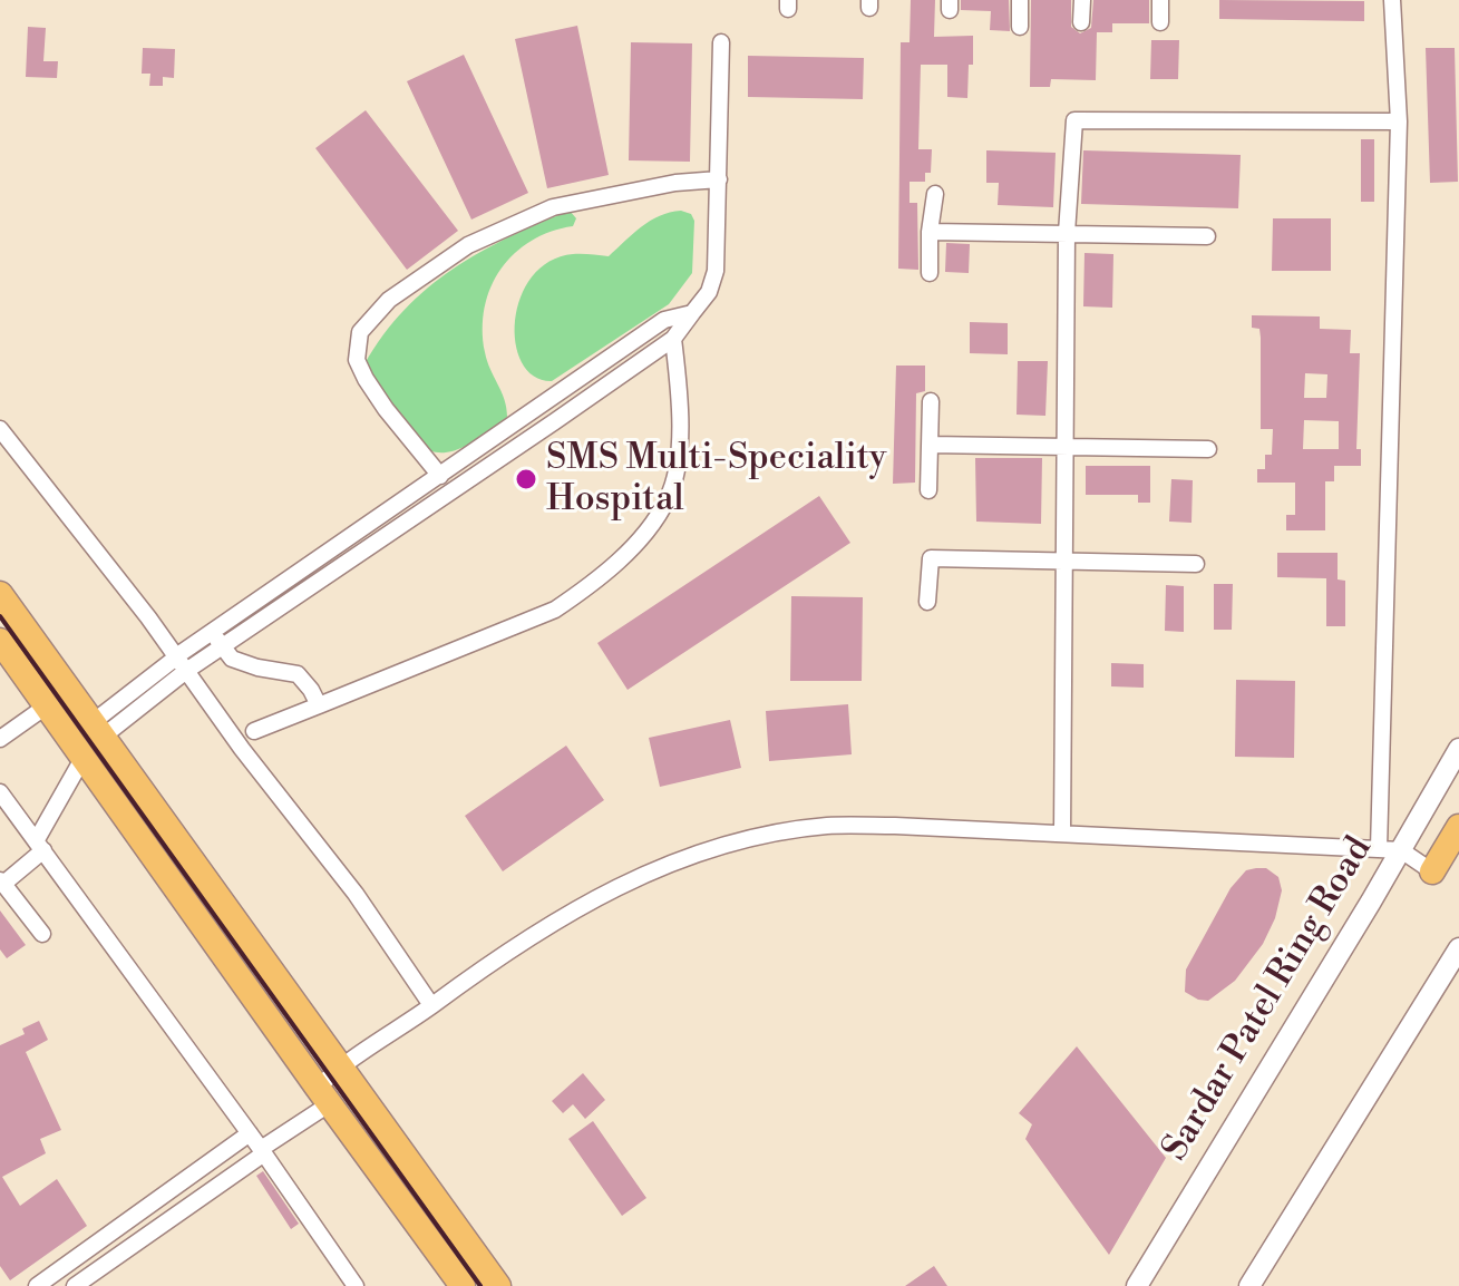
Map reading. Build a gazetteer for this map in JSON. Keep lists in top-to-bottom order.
{
  "streets": {
    "street": ["Sardar Patel Ring Road"]
  },
  "places": ["SMS Multi-Speciality Hospital"]
}
